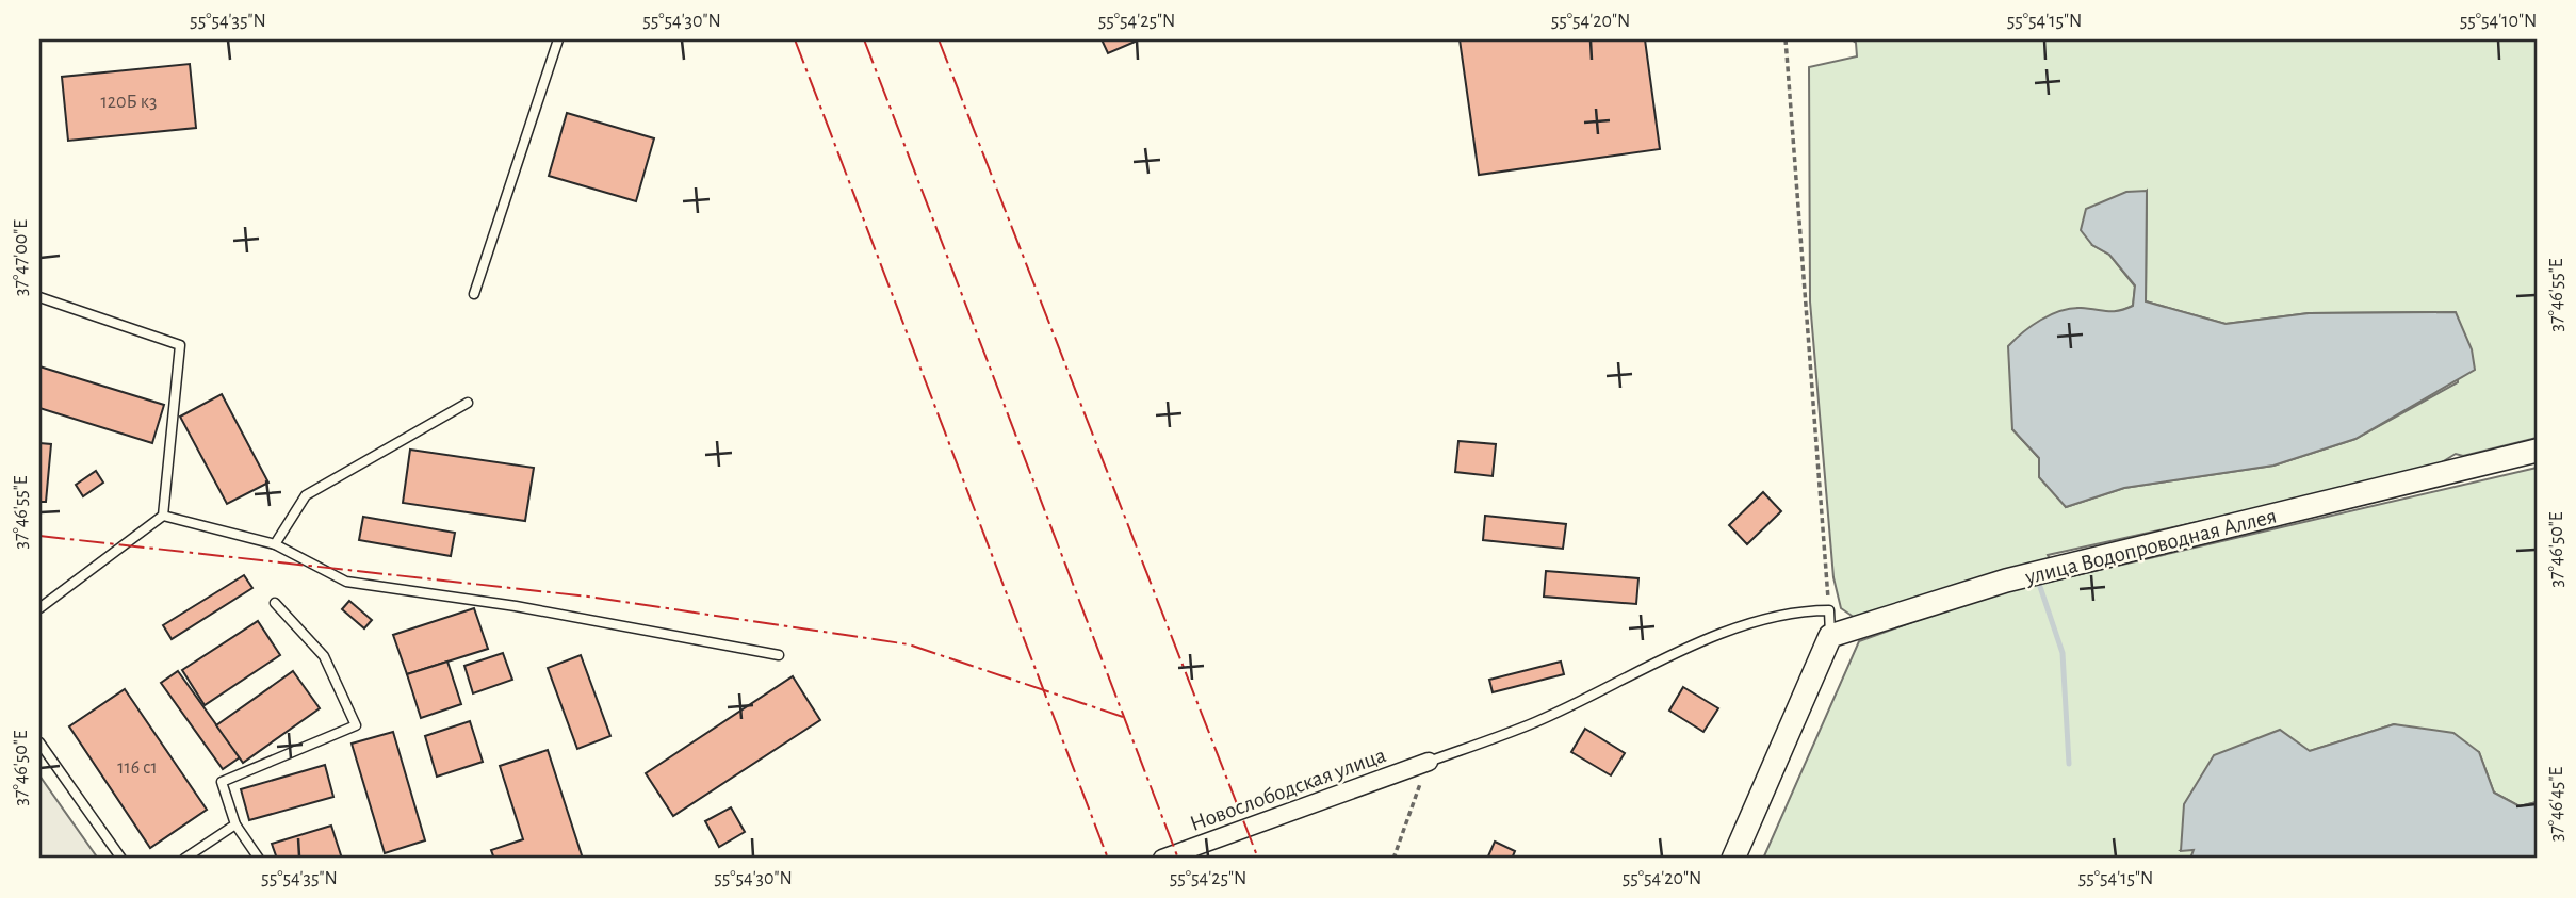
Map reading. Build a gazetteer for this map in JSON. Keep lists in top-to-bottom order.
{
  "streets": {
    "street": ["улица Водопроводная Аллея", "Новослободская улица"]
  },
  "house_numbers": ["120Б к3", "116 с1"],
  "coordinates": [
    "55°54'35\"N",
    "55°54'30\"N",
    "55°54'25\"N",
    "55°54'20\"N",
    "55°54'15\"N",
    "55°54'10\"N",
    "37°47'00\"E",
    "37°46'55\"E",
    "37°46'50\"E",
    "37°46'45\"E"
  ]
}
